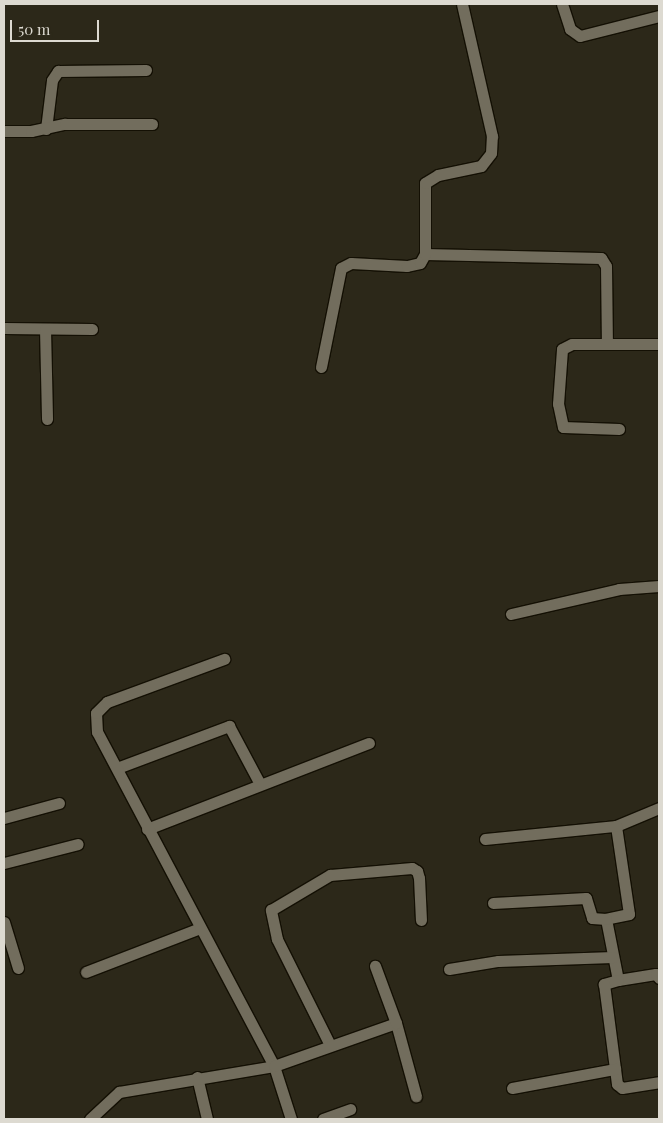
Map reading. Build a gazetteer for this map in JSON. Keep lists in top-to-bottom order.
{
  "scale_bar": "50 m"
}
